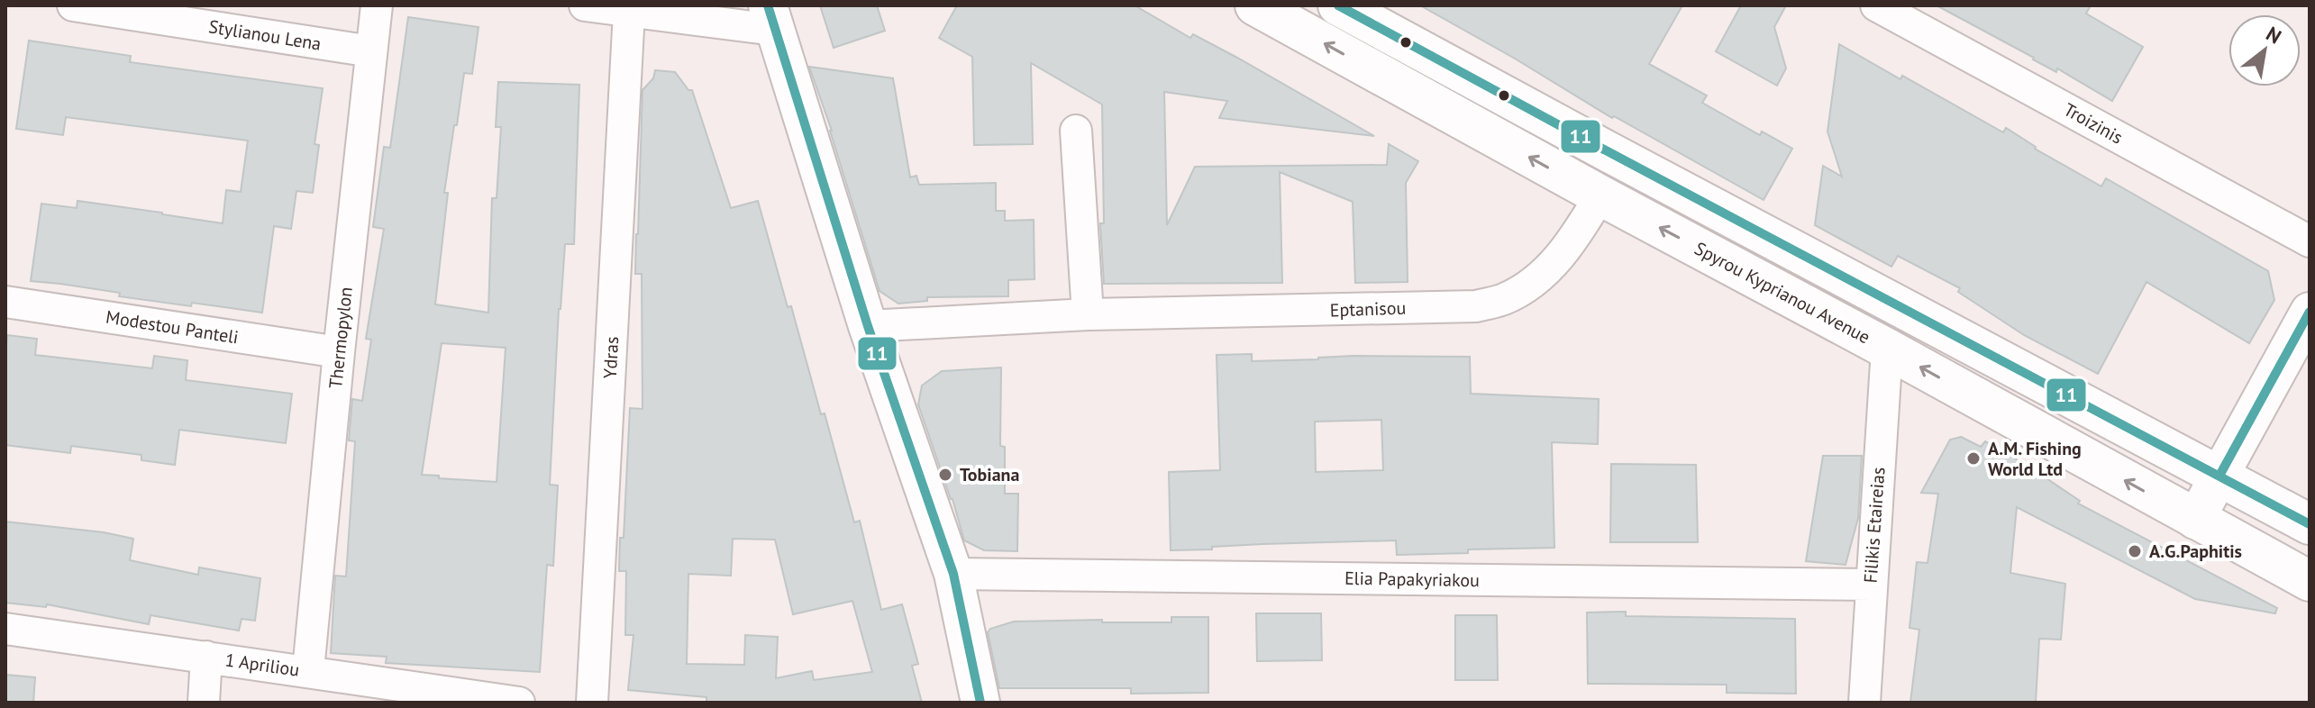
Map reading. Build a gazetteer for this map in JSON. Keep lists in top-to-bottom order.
{
  "streets": {
    "main road": ["Spyrou Kyprianou Avenue"],
    "street": [
      "Stylianou Lena",
      "Troizinis",
      "Eptanisou",
      "Modestou Panteli",
      "Thermopylon",
      "Ydras",
      "Filikis Etaireias",
      "Elia Papakyriakou",
      "1 Apriliou"
    ]
  },
  "crossings": [
    ["Stylianou Lena", "Thermopylon"],
    ["Spyrou Kyprianou Avenue", "Eptanisou"],
    ["Spyrou Kyprianou Avenue", "Filikis Etaireias"],
    ["Modestou Panteli", "Thermopylon"],
    ["Thermopylon", "1 Apriliou"],
    ["Filikis Etaireias", "Elia Papakyriakou"]
  ],
  "places": ["A.M. Fishing World Ltd", "Tobiana", "A.G.Paphitis"],
  "lines": ["transit line 11"],
  "north": "top right"
}
